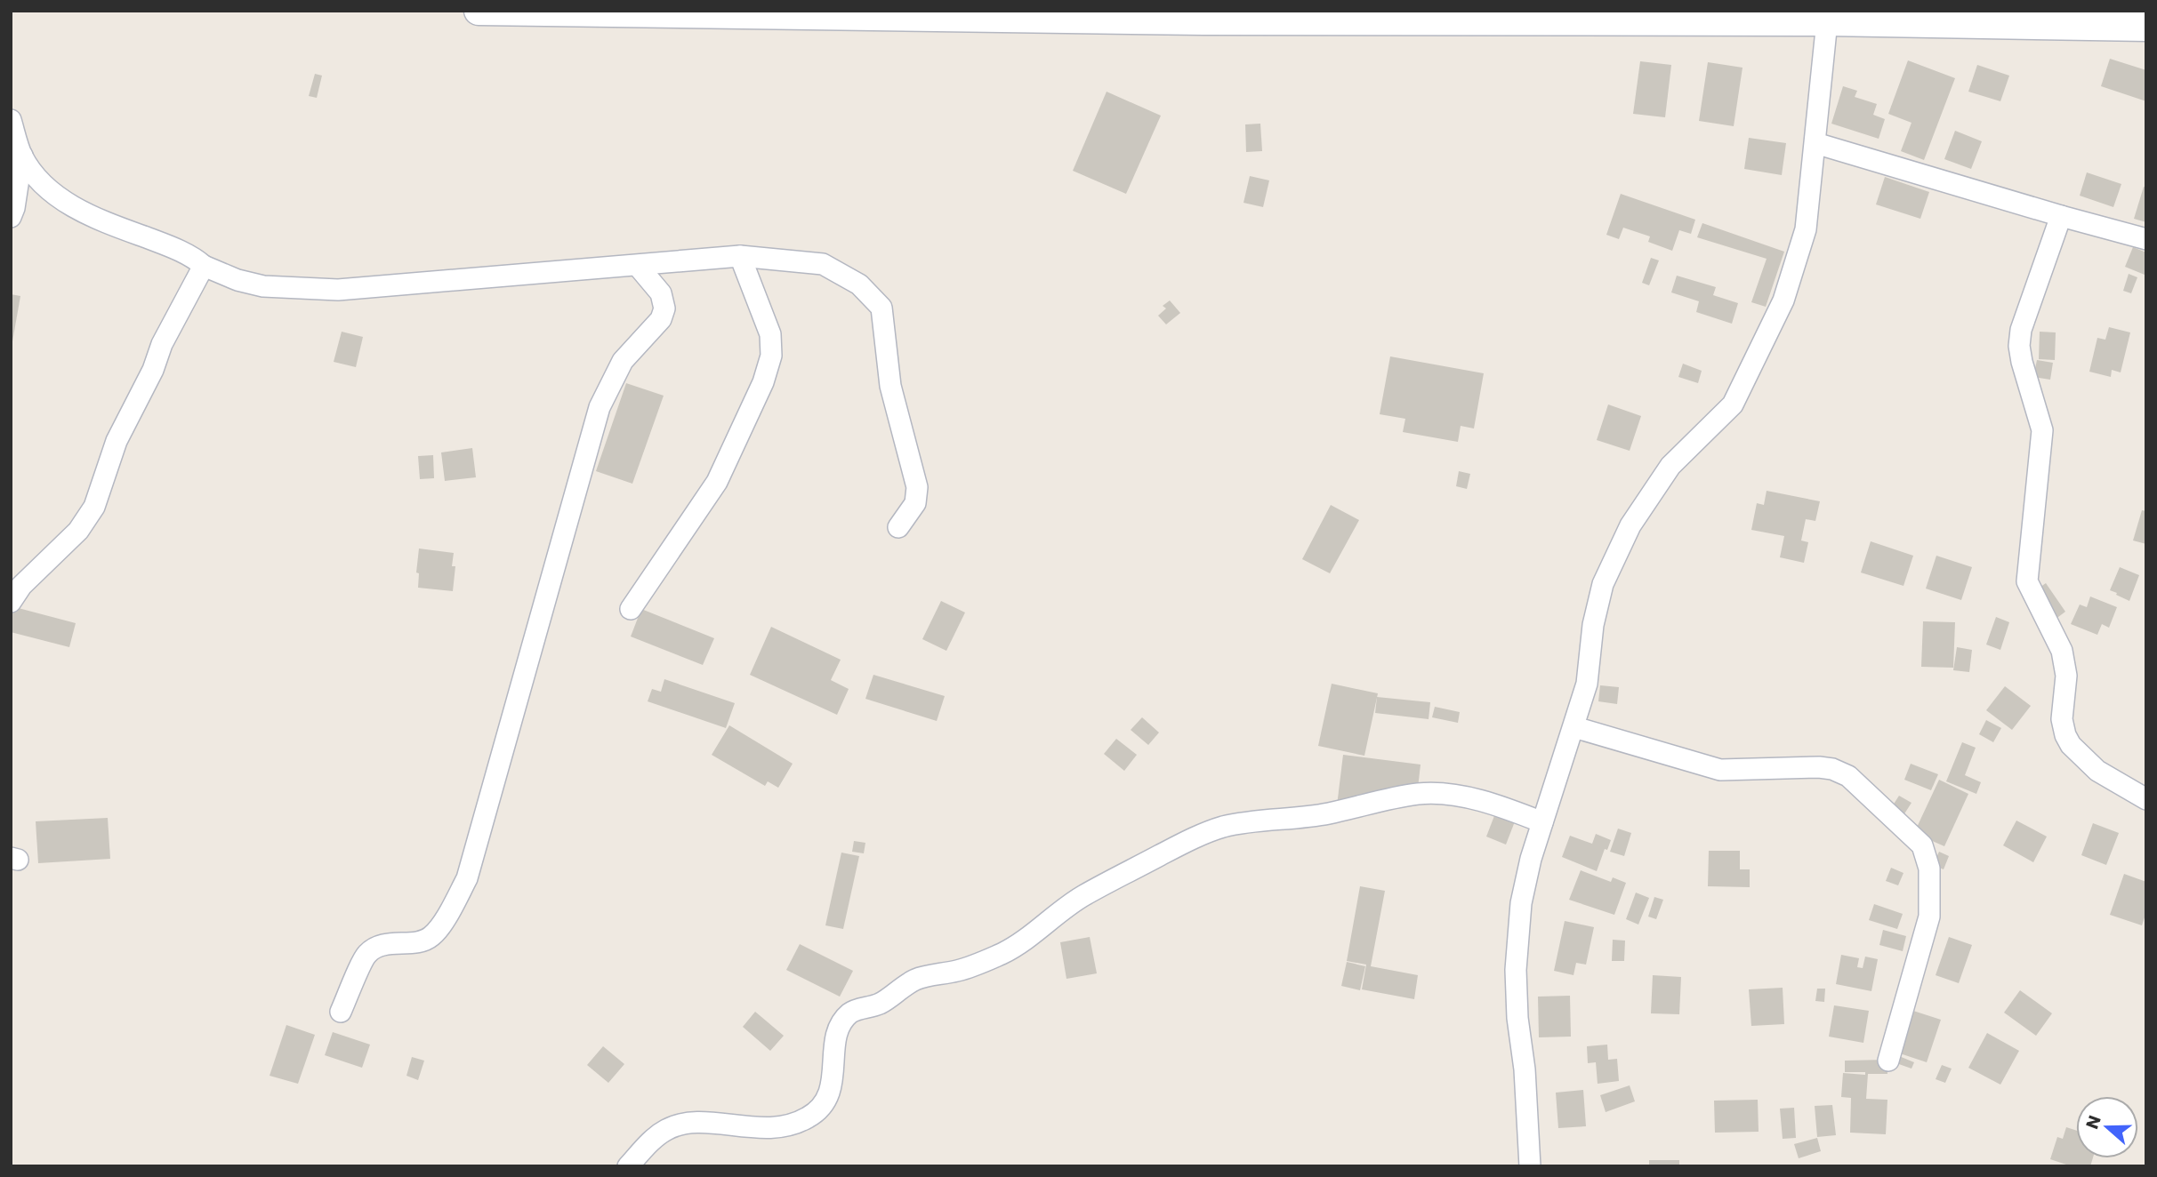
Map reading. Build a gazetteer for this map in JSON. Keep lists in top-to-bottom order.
{
  "north": "left"
}
